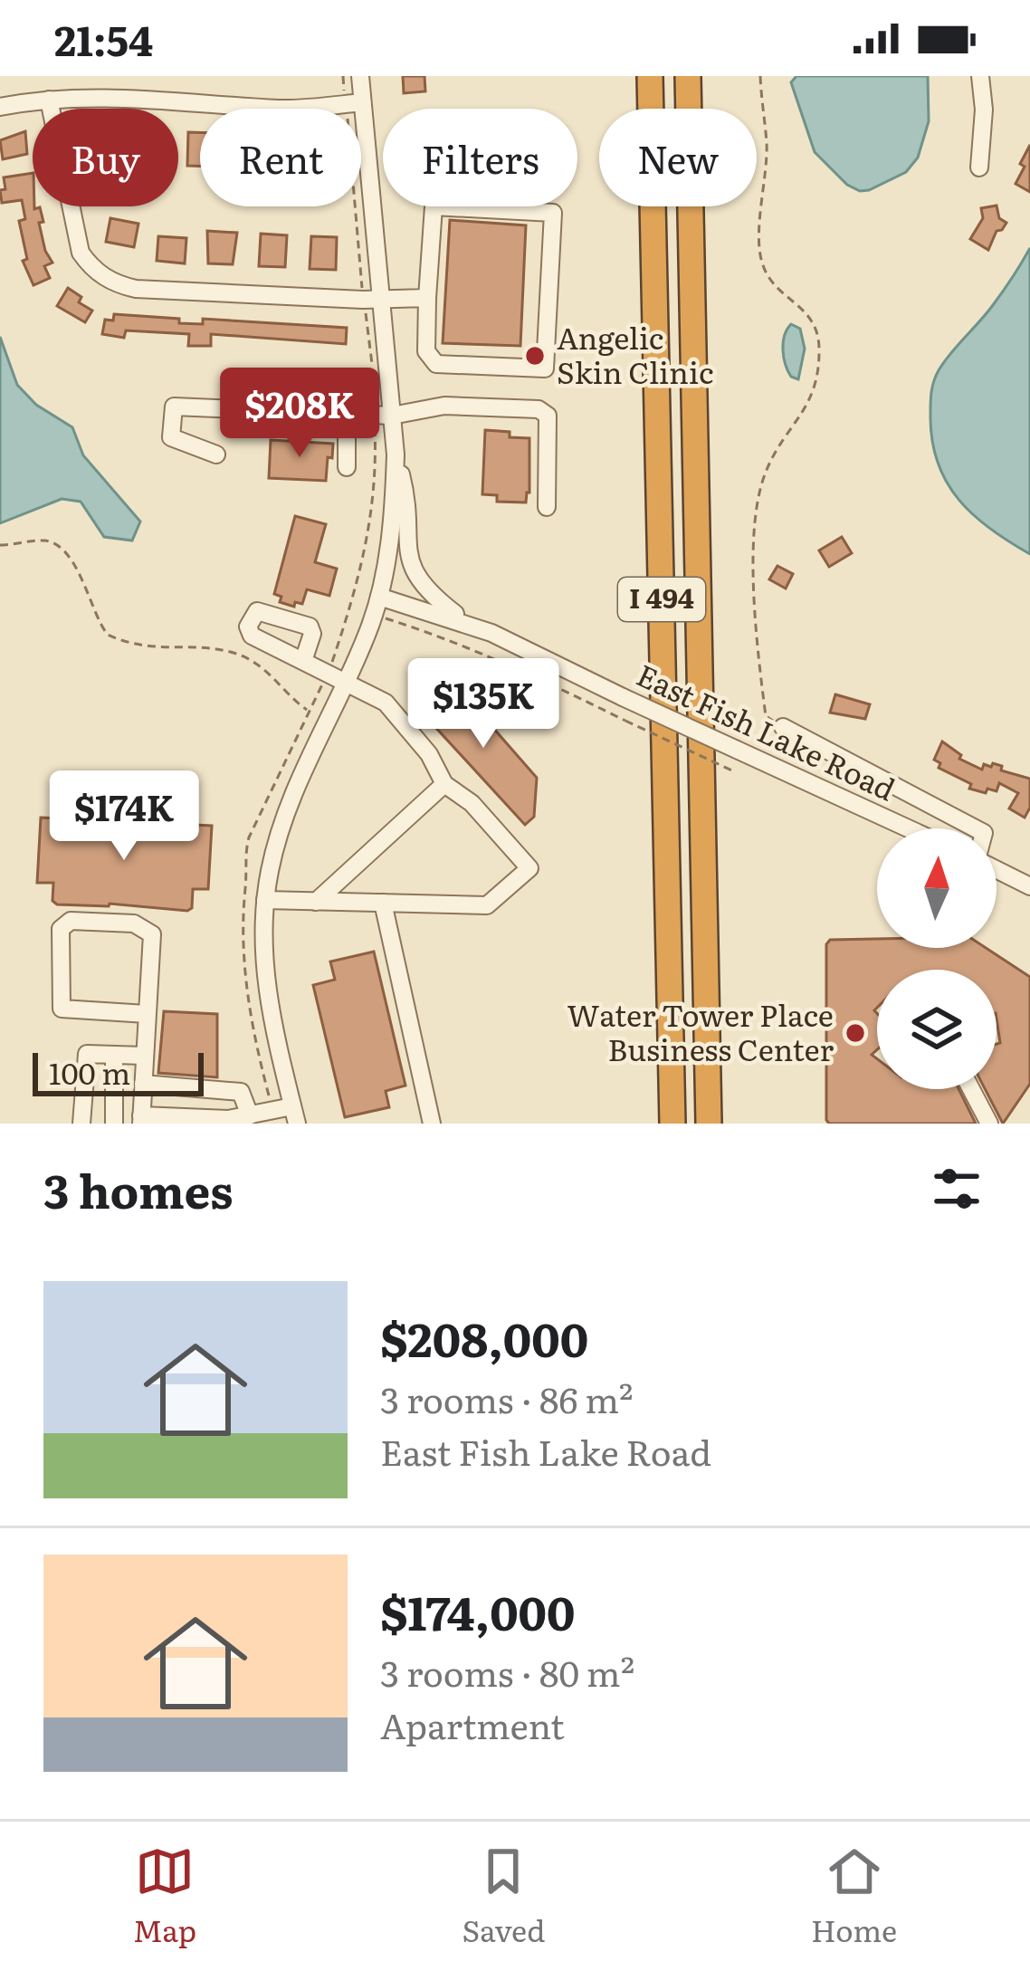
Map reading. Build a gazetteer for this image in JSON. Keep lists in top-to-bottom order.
{
  "streets": {
    "highway": ["I 494"],
    "street": ["East Fish Lake Road"]
  },
  "places": ["Angelic Skin Clinic", "Water Tower Place Business Center"],
  "scale_bar": "100 m",
  "north": "top",
  "page": {
    "status": "21:54",
    "chip": [
      "Buy",
      "Rent",
      "Filters",
      "New"
    ],
    "price": ["$208K", "$135K", "$174K"],
    "scale": "100 m",
    "heading": "3 homes",
    "list": [
      {
        "name": "$208,000",
        "note": "3 rooms · 86 m² · East Fish Lake Road"
      },
      {
        "name": "$174,000",
        "note": "3 rooms · 80 m² · Apartment"
      }
    ],
    "tabs": ["Map", "Saved", "Home"]
  }
}
